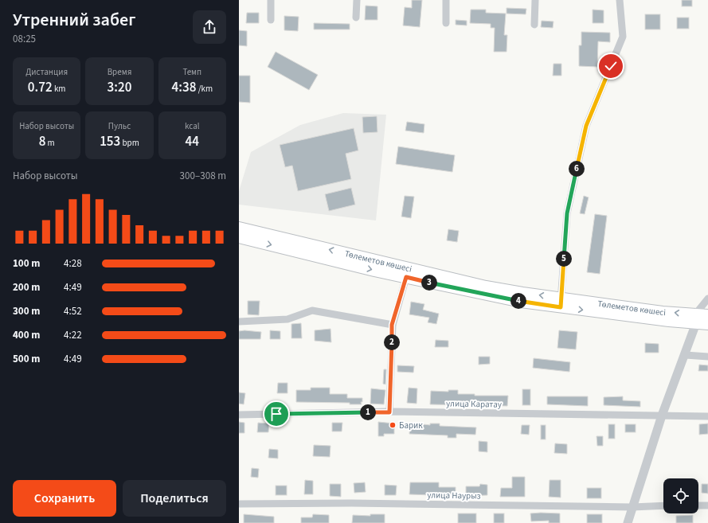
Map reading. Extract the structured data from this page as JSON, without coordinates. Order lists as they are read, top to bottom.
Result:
{
  "streets": {
    "main road": ["Төлеметов көшесі"],
    "street": ["улица Каратау", "улица Наурыз"]
  },
  "places": ["Барик"],
  "page": {
    "heading": ["Утренний забег", "08:25"],
    "stats": [
      ["Дистанция", "0.72 km"],
      ["Время", "3:20"],
      ["Темп", "4:38 /km"],
      ["Набор высоты", "8 m"],
      ["Пульс", "153 bpm"],
      ["kcal", "44"]
    ],
    "pins": [
      "6",
      "5",
      "3",
      "4",
      "2",
      "1"
    ],
    "chart": ["Набор высоты", "300–308 m"],
    "list": [
      {
        "name": "100 m",
        "note": "4:28"
      },
      {
        "name": "200 m",
        "note": "4:49"
      },
      {
        "name": "300 m",
        "note": "4:52"
      },
      {
        "name": "400 m",
        "note": "4:22"
      },
      {
        "name": "500 m",
        "note": "4:49"
      }
    ],
    "buttons": ["Сохранить", "Поделиться"]
  }
}
